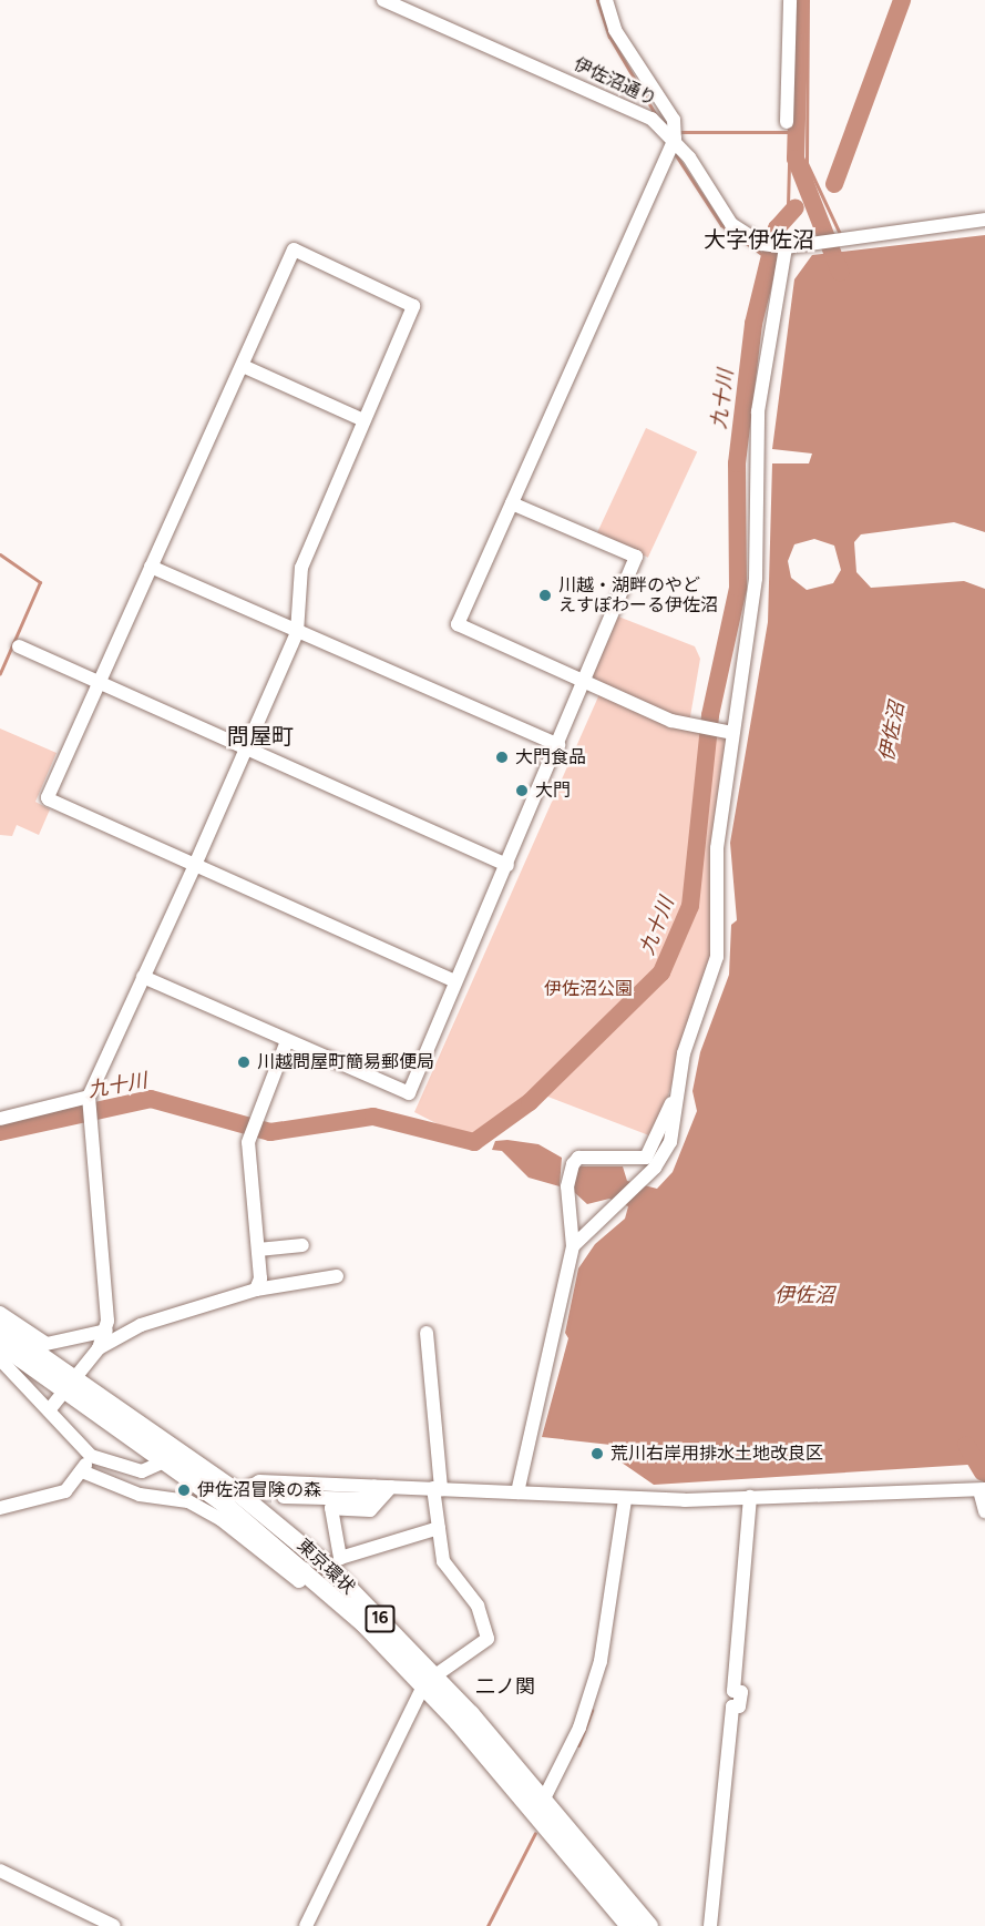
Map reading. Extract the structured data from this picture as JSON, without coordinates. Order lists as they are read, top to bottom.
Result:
{
  "streets": {
    "highway": ["東京環状", "16"],
    "street": ["伊佐沼通り"]
  },
  "districts": ["大字伊佐沼", "問屋町", "二ノ関"],
  "water": ["九十川", "伊佐沼"],
  "parks": ["伊佐沼公園"],
  "places": [
    "川越・湖畔のやど えすぽわーる伊佐沼",
    "大門食品",
    "大門",
    "川越問屋町簡易郵便局",
    "荒川右岸用排水土地改良区",
    "伊佐沼冒険の森"
  ]
}
